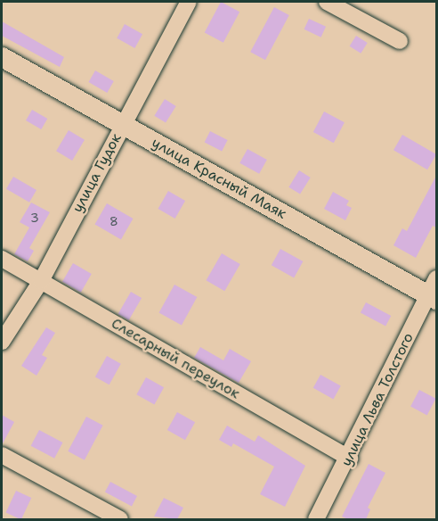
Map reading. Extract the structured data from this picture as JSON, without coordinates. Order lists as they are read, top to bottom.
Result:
{
  "streets": {
    "main road": ["улица Красный Маяк"],
    "street": ["улица Гудок", "Слесарный переулок", "улица Льва Толстого"]
  },
  "crossings": [
    ["улица Гудок", "улица Красный Маяк"],
    ["улица Гудок", "Слесарный переулок"],
    ["улица Красный Маяк", "улица Льва Толстого"],
    ["Слесарный переулок", "улица Льва Толстого"]
  ],
  "house_numbers": ["3", "8"]
}
